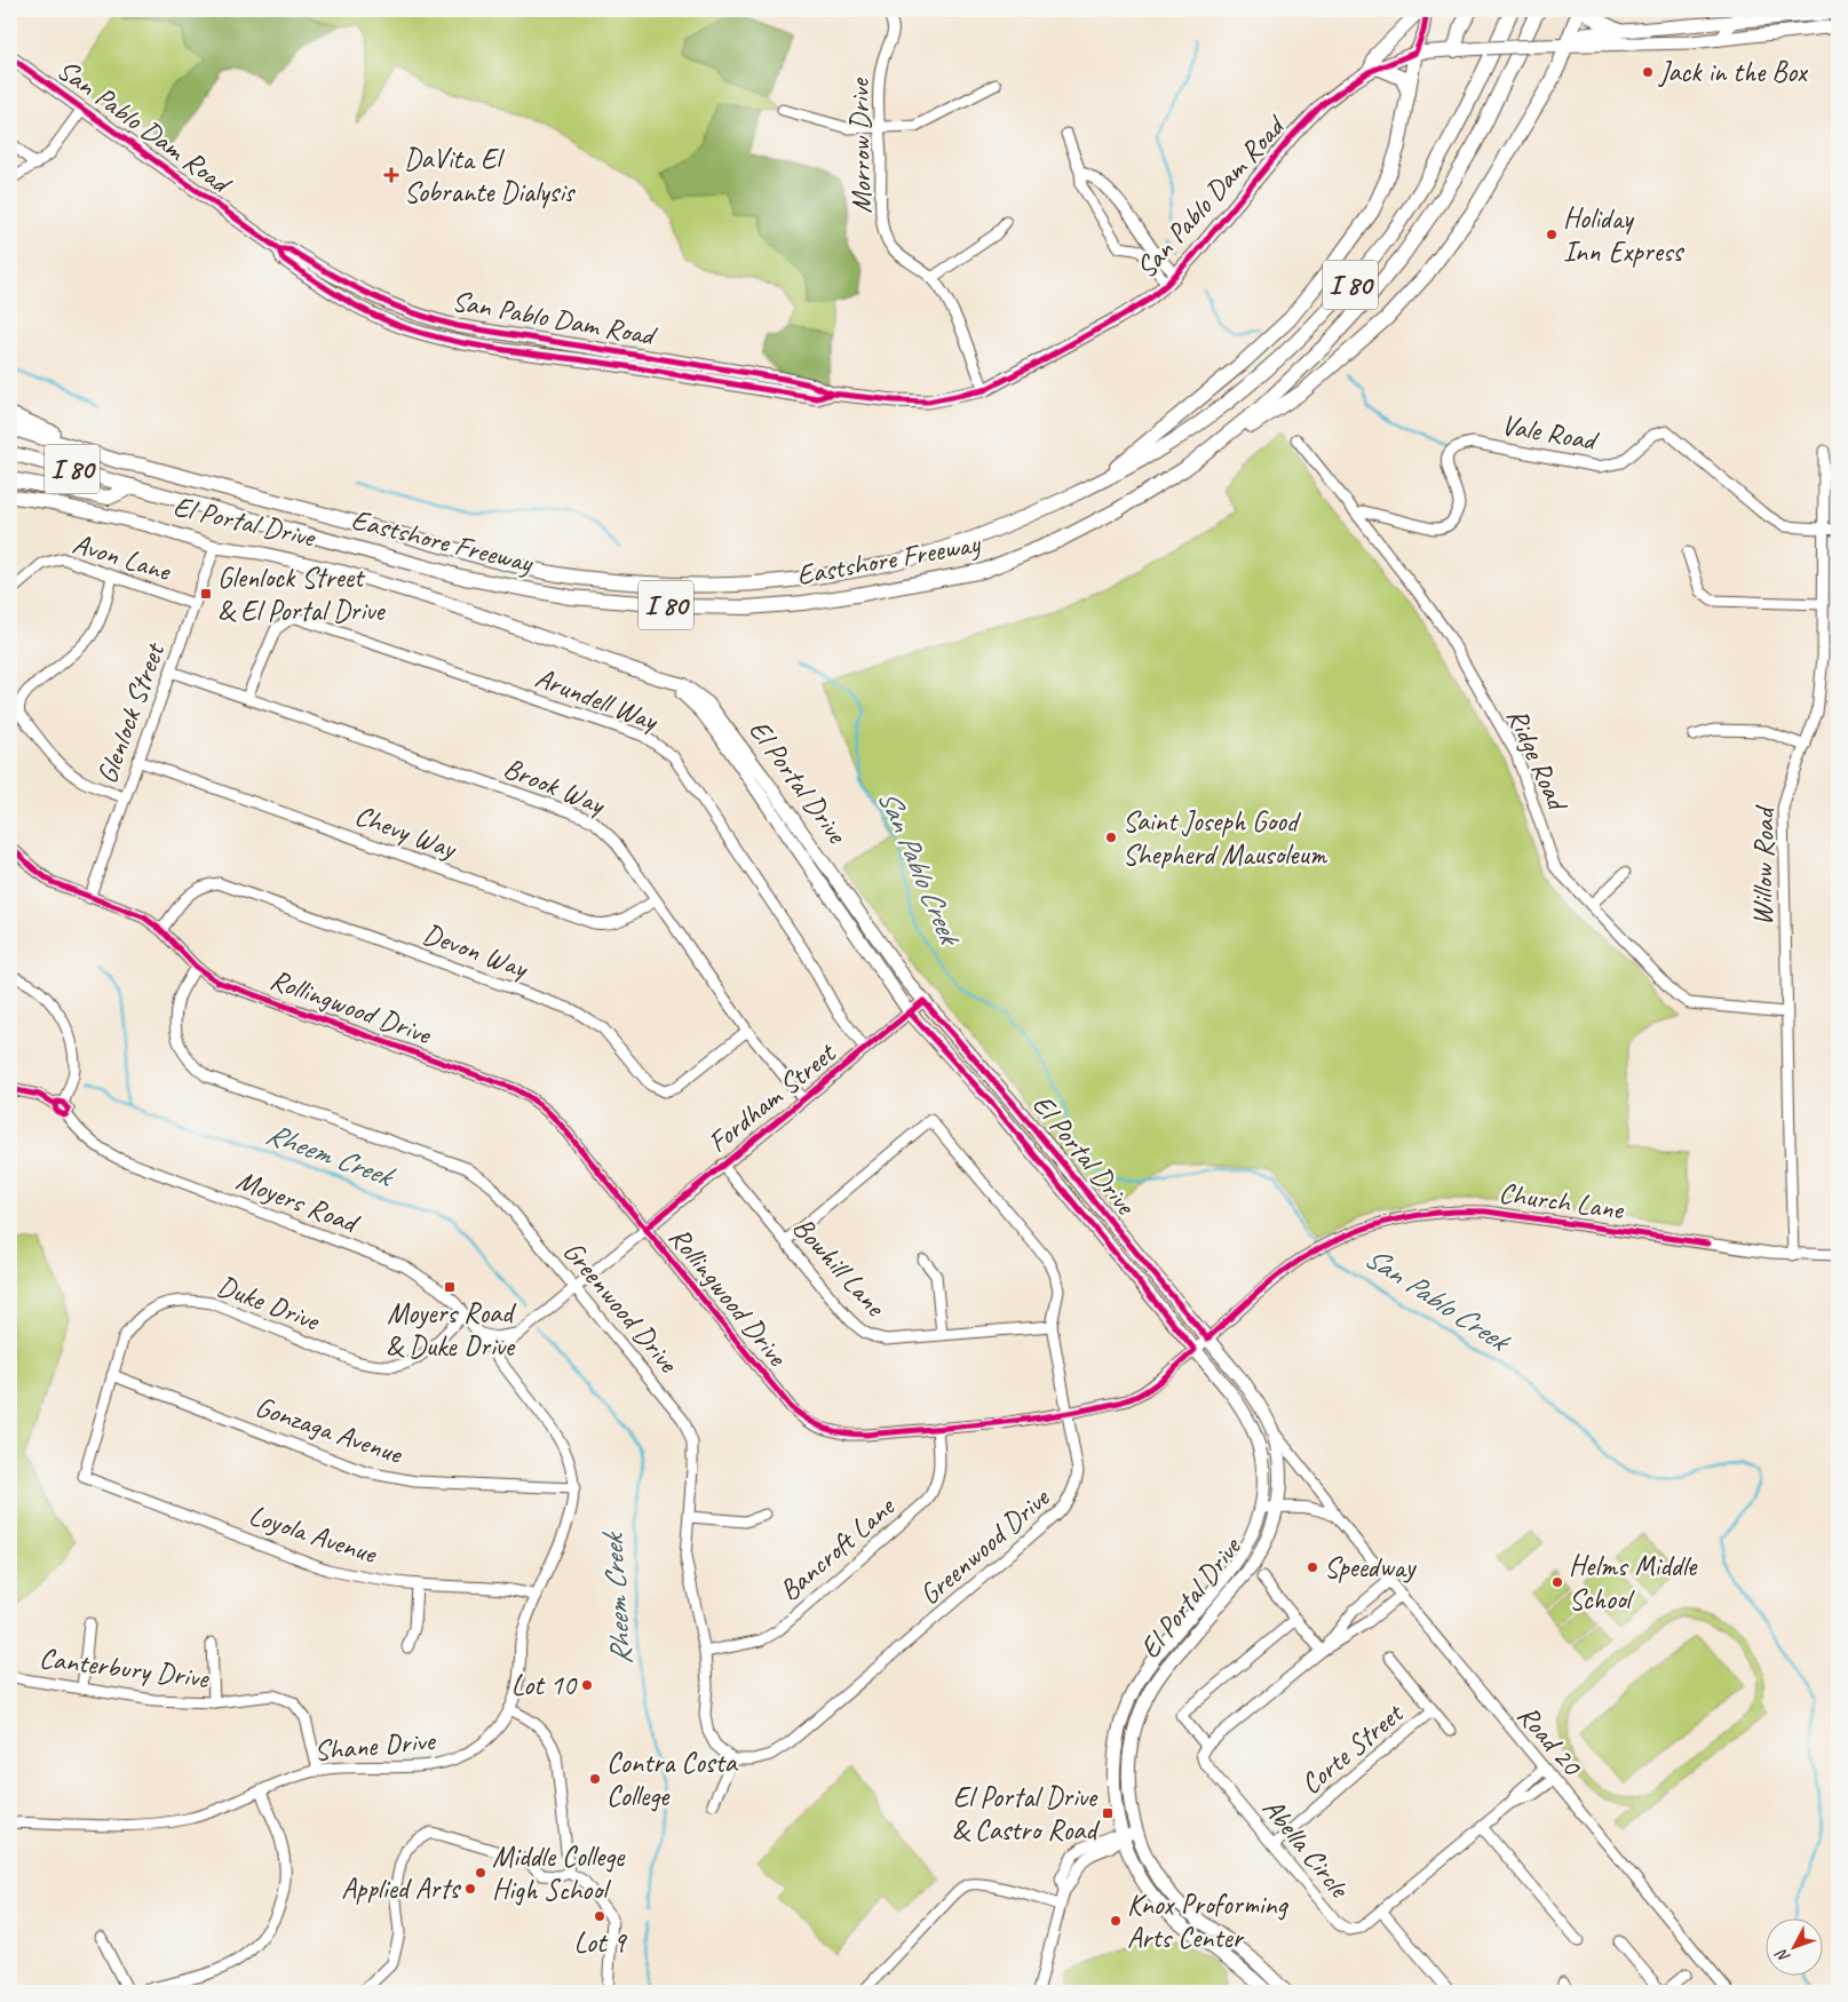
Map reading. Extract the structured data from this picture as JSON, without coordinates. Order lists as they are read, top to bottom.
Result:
{
  "streets": {
    "highway": ["I 80", "Eastshore Freeway"],
    "main road": ["San Pablo Dam Road", "El Portal Drive"],
    "street": [
      "Morrow Drive",
      "Vale Road",
      "Avon Lane",
      "Arundell Way",
      "Glenlock Street",
      "Ridge Road",
      "Brook Way",
      "Chevy Way",
      "Willow Road",
      "Devon Way",
      "Rollingwood Drive",
      "Fordham Street",
      "Moyers Road",
      "Church Lane",
      "Bowhill Lane",
      "Duke Drive",
      "Greenwood Drive",
      "Gonzaga Avenue",
      "Loyola Avenue",
      "Bancroft Lane",
      "Canterbury Drive",
      "Road 20",
      "Shane Drive",
      "Corte Street",
      "Abella Circle"
    ]
  },
  "crossings": [
    ["San Pablo Dam Road", "Morrow Drive"],
    ["Vale Road", "Ridge Road"],
    ["Vale Road", "Willow Road"],
    ["El Portal Drive", "Glenlock Street"],
    ["El Portal Drive", "Rollingwood Drive"],
    ["El Portal Drive", "Fordham Street"],
    ["El Portal Drive", "Church Lane"],
    ["El Portal Drive", "Road 20"],
    ["Avon Lane", "Glenlock Street"],
    ["Arundell Way", "Brook Way"],
    ["Arundell Way", "Fordham Street"],
    ["Glenlock Street", "Brook Way"],
    ["Glenlock Street", "Chevy Way"],
    ["Glenlock Street", "Rollingwood Drive"],
    ["Ridge Road", "Willow Road"],
    ["Brook Way", "Chevy Way"],
    ["Brook Way", "Devon Way"],
    ["Brook Way", "Fordham Street"],
    ["Willow Road", "Church Lane"],
    ["Devon Way", "Rollingwood Drive"],
    ["Rollingwood Drive", "Fordham Street"],
    ["Rollingwood Drive", "Church Lane"],
    ["Rollingwood Drive", "Greenwood Drive"],
    ["Rollingwood Drive", "Bancroft Lane"],
    ["Fordham Street", "Moyers Road"],
    ["Fordham Street", "Bowhill Lane"],
    ["Fordham Street", "Greenwood Drive"],
    ["Fordham Street", "Shane Drive"],
    ["Moyers Road", "Duke Drive"],
    ["Moyers Road", "Shane Drive"],
    ["Bowhill Lane", "Greenwood Drive"],
    ["Duke Drive", "Gonzaga Avenue"],
    ["Duke Drive", "Loyola Avenue"],
    ["Greenwood Drive", "Bancroft Lane"],
    ["Gonzaga Avenue", "Shane Drive"],
    ["Loyola Avenue", "Shane Drive"],
    ["Canterbury Drive", "Shane Drive"],
    ["Road 20", "Abella Circle"],
    ["Corte Street", "Abella Circle"]
  ],
  "water": ["San Pablo Creek", "Rheem Creek"],
  "places": {
    "other": [
      "Jack in the Box",
      "Holiday Inn Express",
      "Saint Joseph Good Shepherd Mausoleum",
      "Speedway",
      "Helms Middle School",
      "Lot 10",
      "Contra Costa College",
      "Middle College High School",
      "Applied Arts",
      "Lot 9",
      "Knox Proforming Arts Center"
    ],
    "health": ["DaVita El Sobrante Dialysis"],
    "transit": ["Glenlock Street & El Portal Drive", "Moyers Road & Duke Drive", "El Portal Drive & Castro Road"]
  },
  "north": "bottom left"
}
